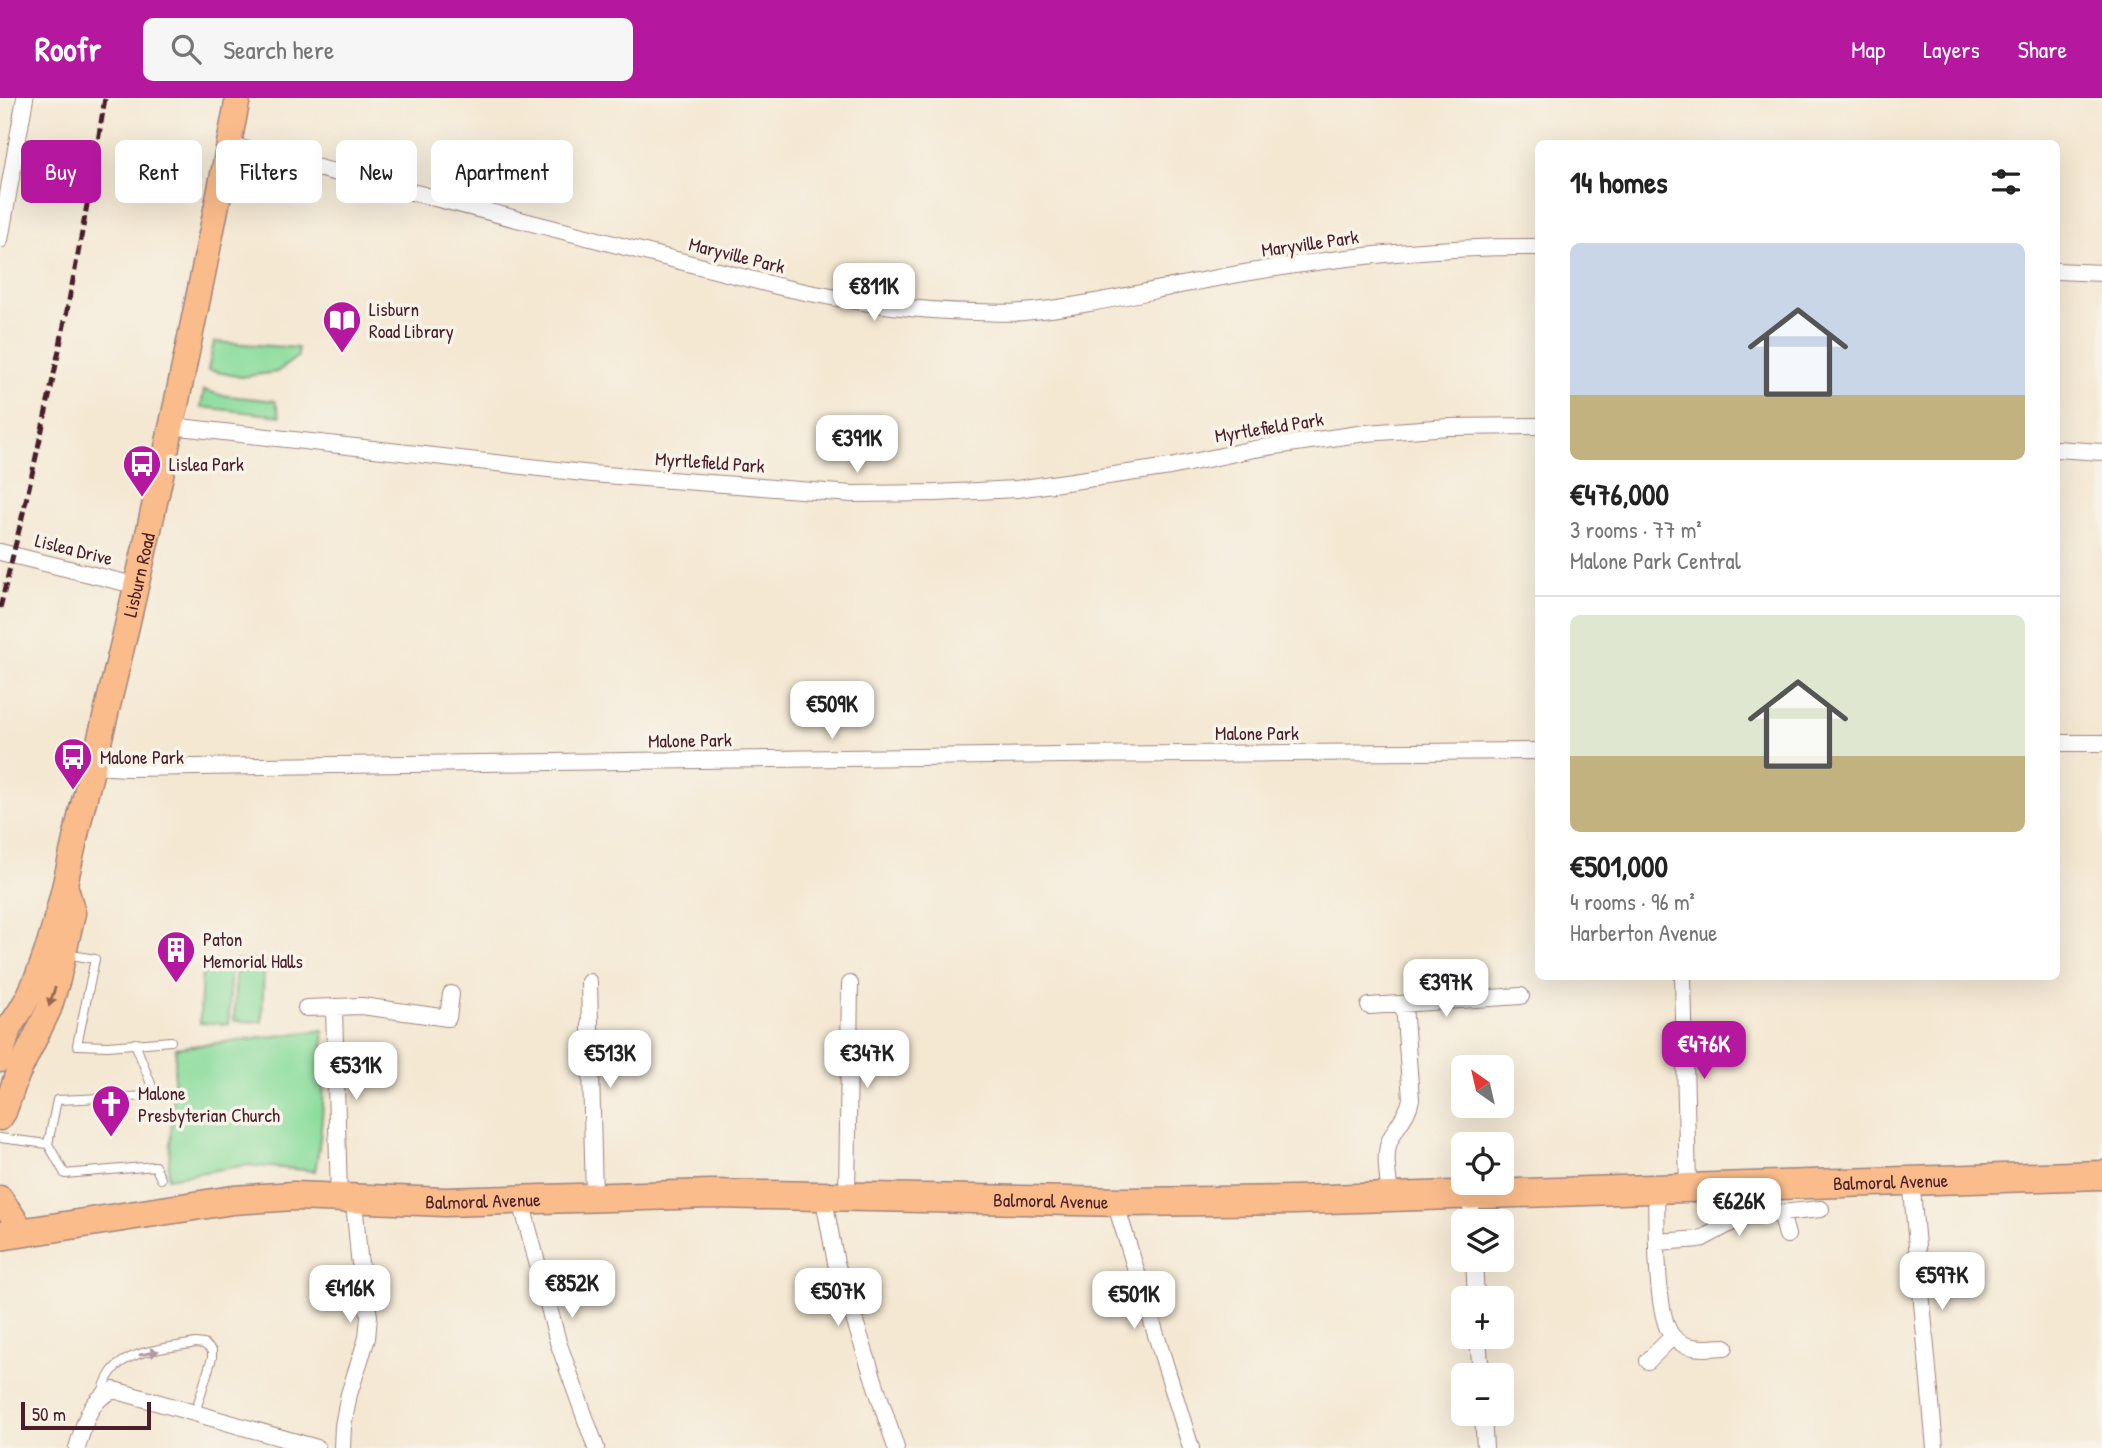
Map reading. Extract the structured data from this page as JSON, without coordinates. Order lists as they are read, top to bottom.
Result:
{
  "streets": {
    "highway": ["Balmoral Avenue"],
    "main road": ["Lisburn Road"],
    "street": [
      "Maryville Park",
      "Myrtlefield Park",
      "Lislea Drive",
      "Malone Park"
    ]
  },
  "crossings": [
    ["Myrtlefield Park", "Lisburn Road"],
    ["Lislea Drive", "Lisburn Road"],
    ["Lisburn Road", "Malone Park"]
  ],
  "places": {
    "library": ["Lisburn Road Library"],
    "bus stop": ["Lislea Park", "Malone Park"],
    "building": ["Paton Memorial Halls"],
    "church": ["Malone Presbyterian Church"]
  },
  "scale_bar": "50 m",
  "north": "top left",
  "page": {
    "header": "Roofr",
    "search": "Search here",
    "nav": ["Map", "Layers", "Share"],
    "chip": [
      "Buy",
      "Rent",
      "Filters",
      "New",
      "Apartment"
    ],
    "heading": "14 homes",
    "list": [
      {
        "name": "€476,000",
        "note": "3 rooms · 77 m² · Malone Park Central"
      },
      {
        "name": "€501,000",
        "note": "4 rooms · 96 m² · Harberton Avenue"
      }
    ],
    "price": [
      "€811K",
      "€391K",
      "€509K",
      "€397K",
      "€476K",
      "€513K",
      "€347K",
      "€531K",
      "€626K",
      "€597K",
      "€852K",
      "€416K",
      "€507K",
      "€501K"
    ],
    "map_buttons": ["+", "−"],
    "scale": "50 m"
  }
}
